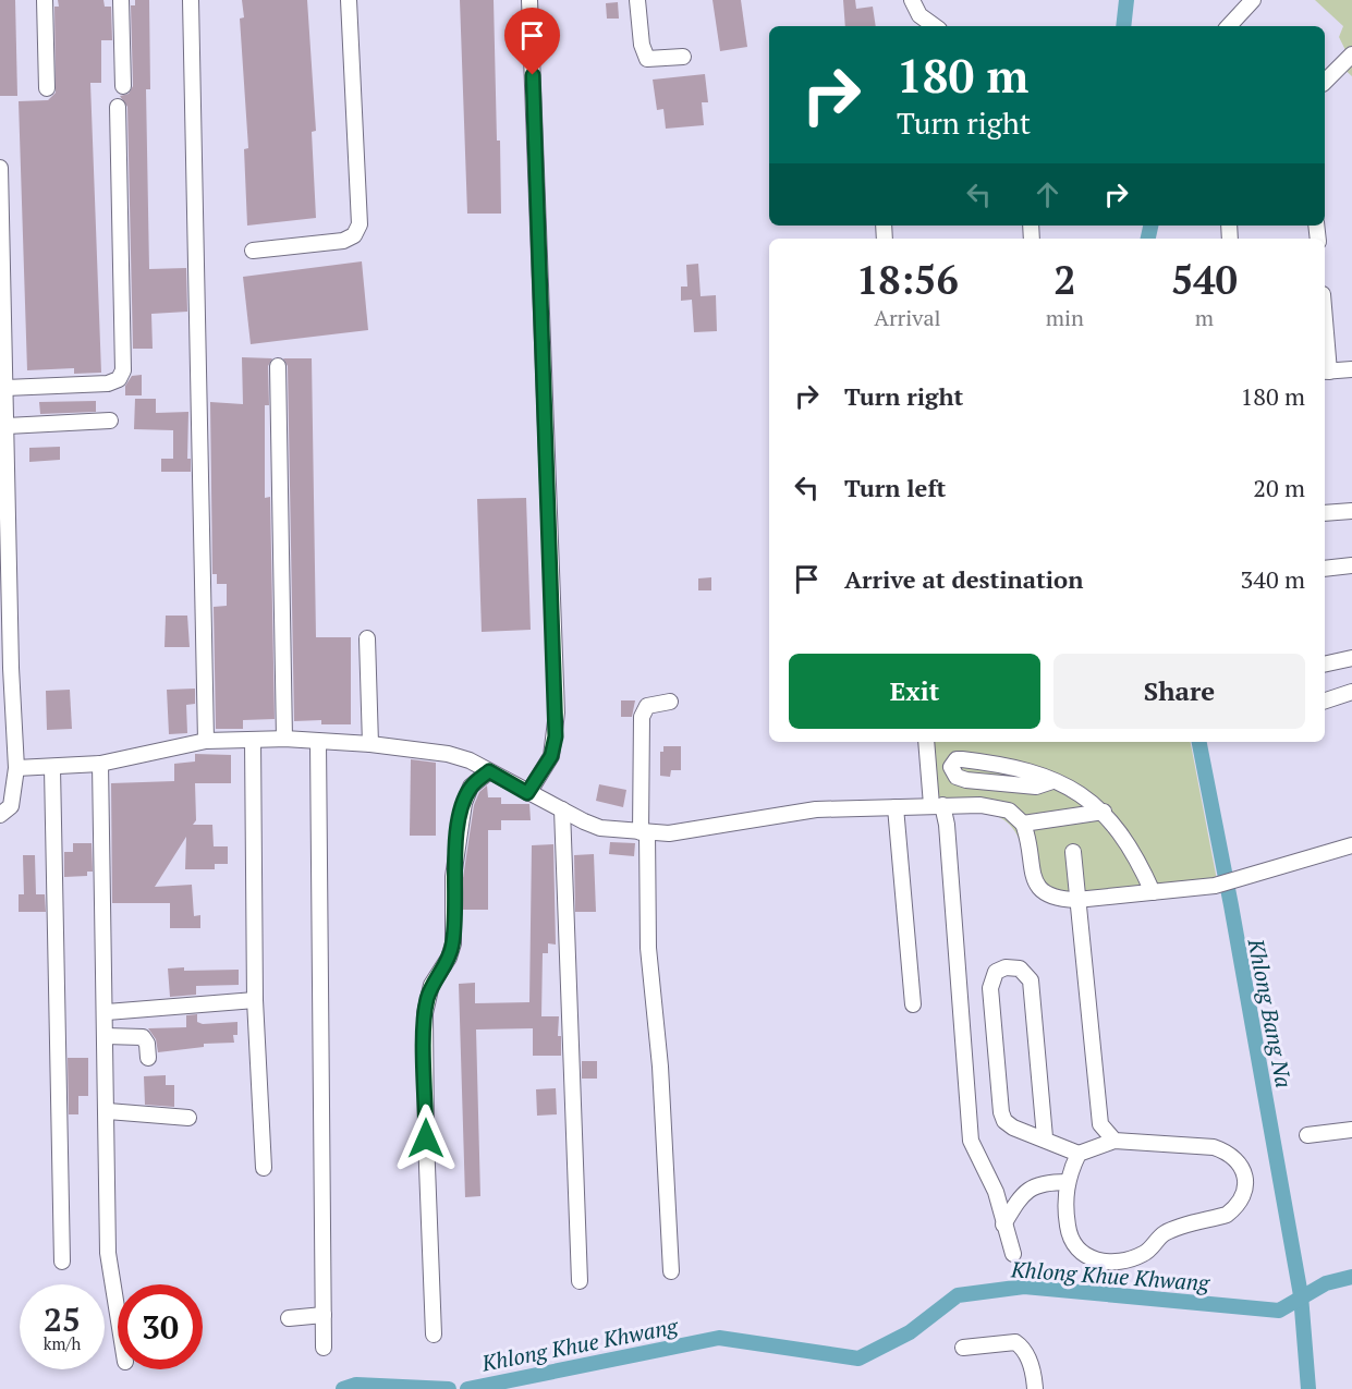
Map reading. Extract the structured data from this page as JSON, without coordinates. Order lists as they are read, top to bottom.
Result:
{
  "water": ["Khlong Bang Na", "Khlong Khue Khwang"],
  "page": {
    "turn": ["180 m", "Turn right"],
    "eta": [
      "18:56",
      "Arrival",
      "2",
      "min",
      "540",
      "m"
    ],
    "list": [
      {
        "name": "Turn right",
        "value": "180 m"
      },
      {
        "name": "Turn left",
        "value": "20 m"
      },
      {
        "name": "Arrive at destination",
        "value": "340 m"
      }
    ],
    "buttons": ["Exit", "Share"],
    "speed": "25 km/h",
    "limit": "30"
  }
}
